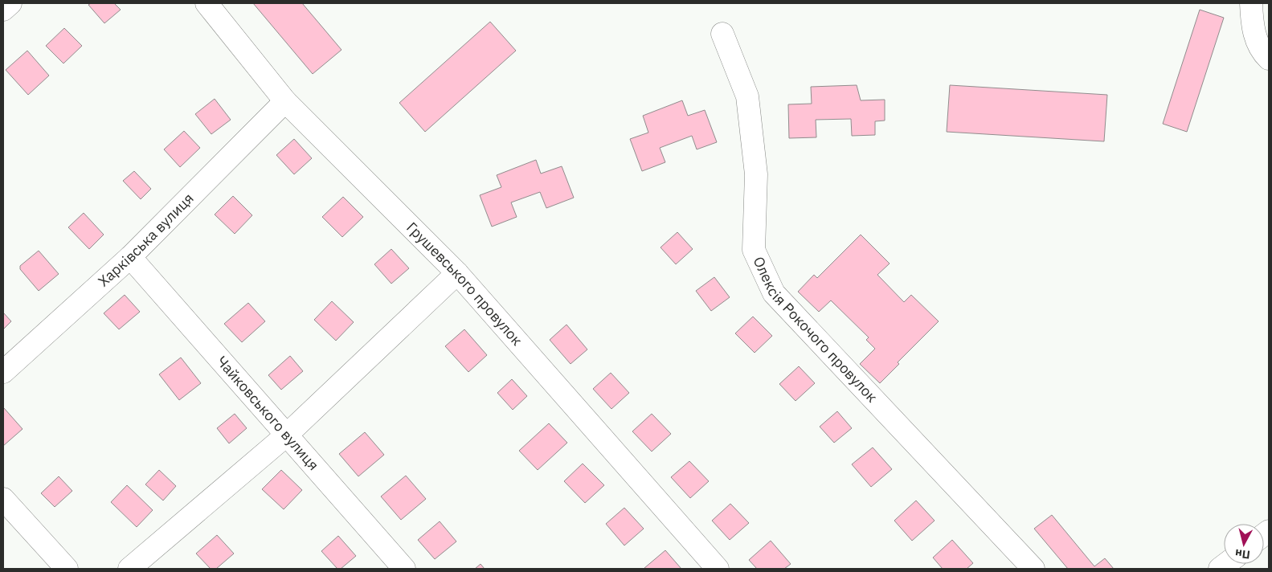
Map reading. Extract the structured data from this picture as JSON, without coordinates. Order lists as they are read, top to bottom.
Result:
{
  "streets": {
    "street": [
      "Харківська вулиця",
      "Грушевського провулок",
      "Олексія Рокочого провулок",
      "Чайковського вулиця"
    ]
  },
  "crossings": [
    ["Харківська вулиця", "Грушевського провулок"],
    ["Харківська вулиця", "Чайковського вулиця"]
  ],
  "north": "bottom"
}
